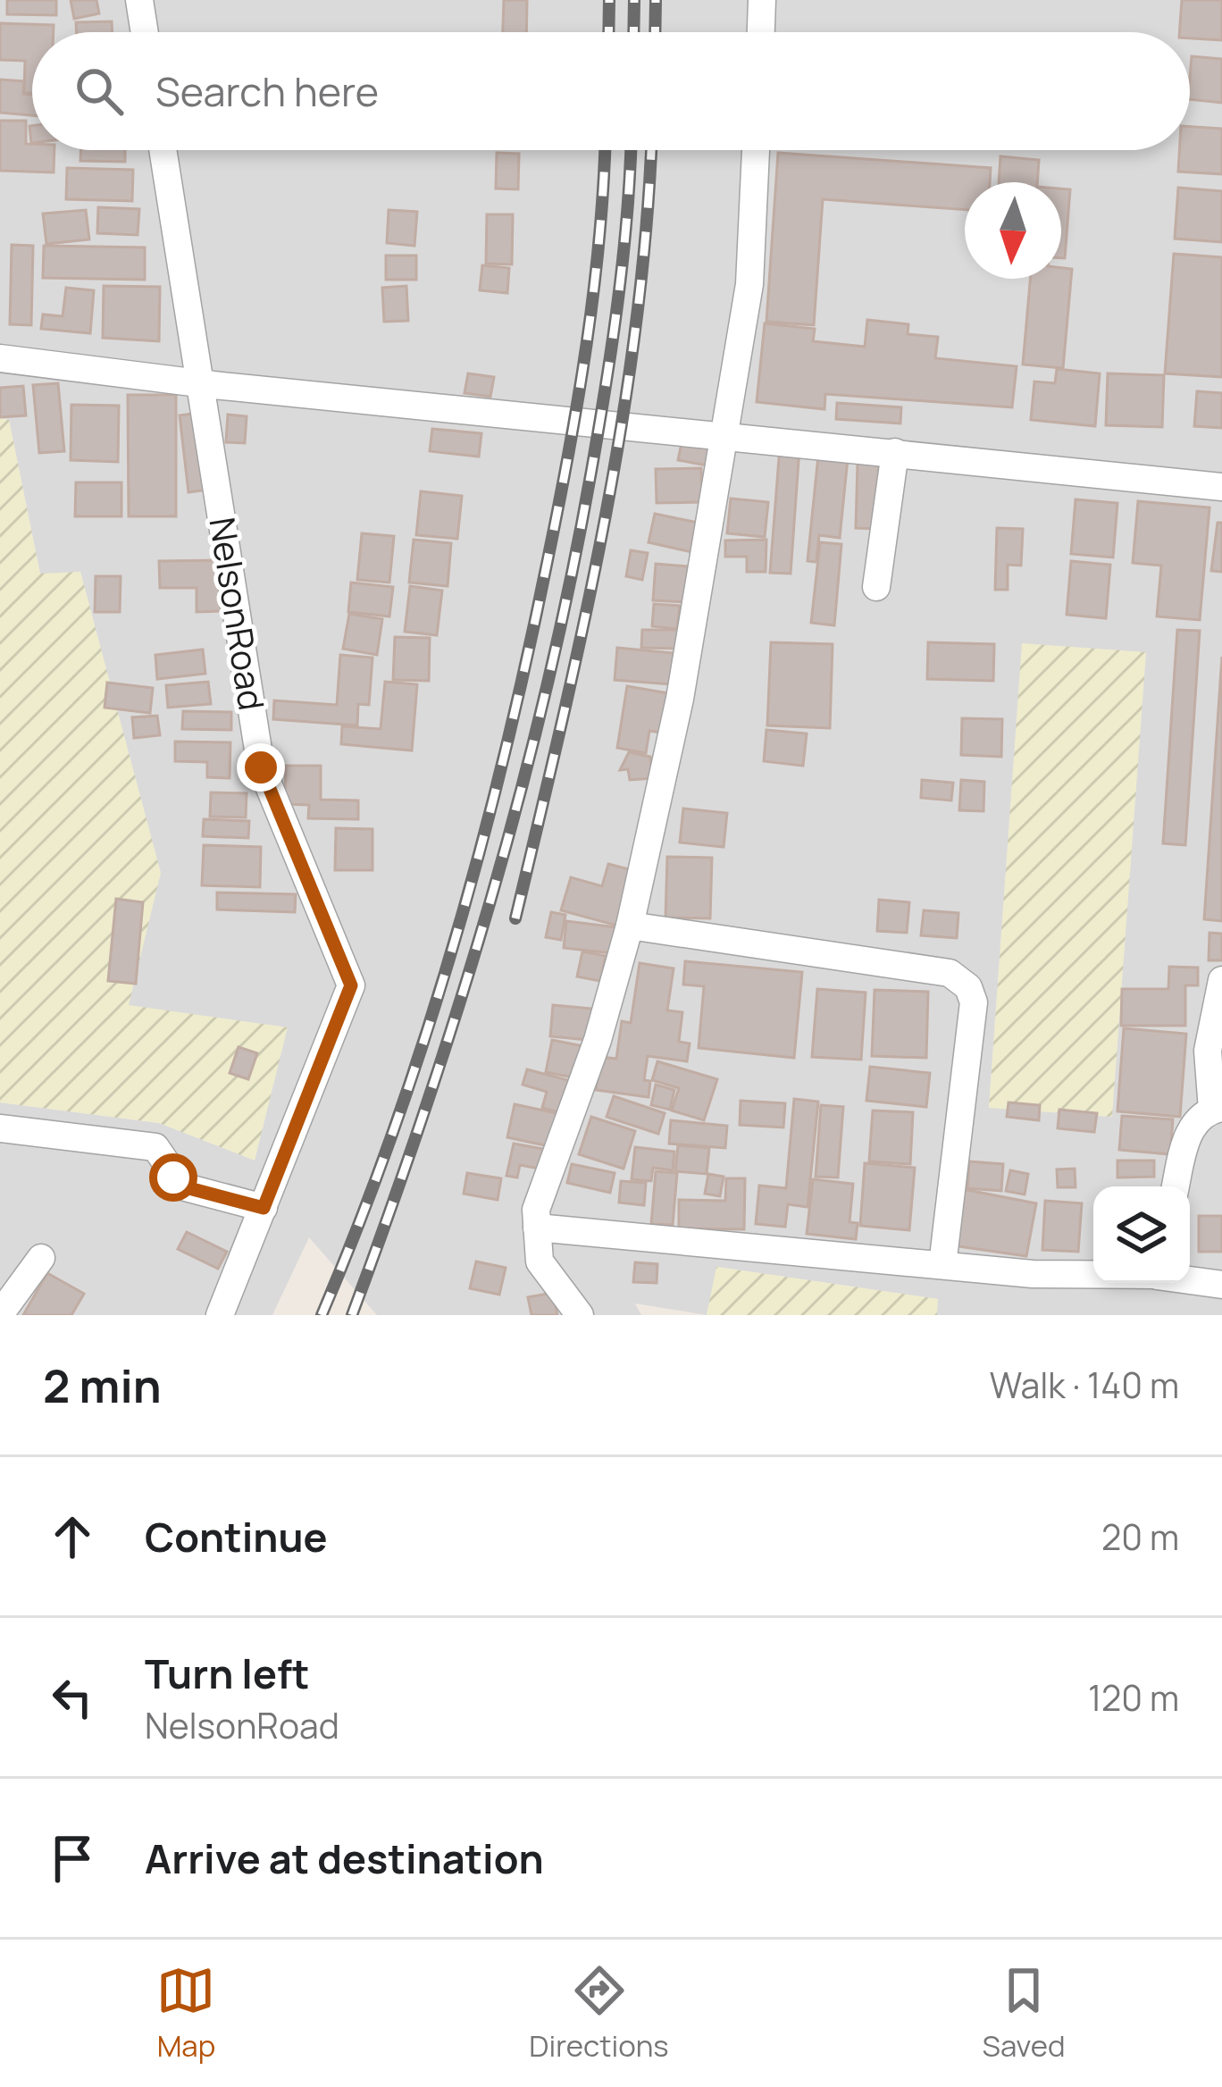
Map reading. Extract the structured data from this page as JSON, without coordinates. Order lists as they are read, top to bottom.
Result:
{
  "streets": {
    "street": ["NelsonRoad"]
  },
  "north": "bottom",
  "page": {
    "search": "Search here",
    "heading": ["2 min", "Walk · 140 m"],
    "list": [
      ["Continue", "20 m"],
      ["Turn left", "NelsonRoad", "120 m"],
      "Arrive at destination"
    ],
    "nav": ["Map", "Directions", "Saved"]
  }
}
